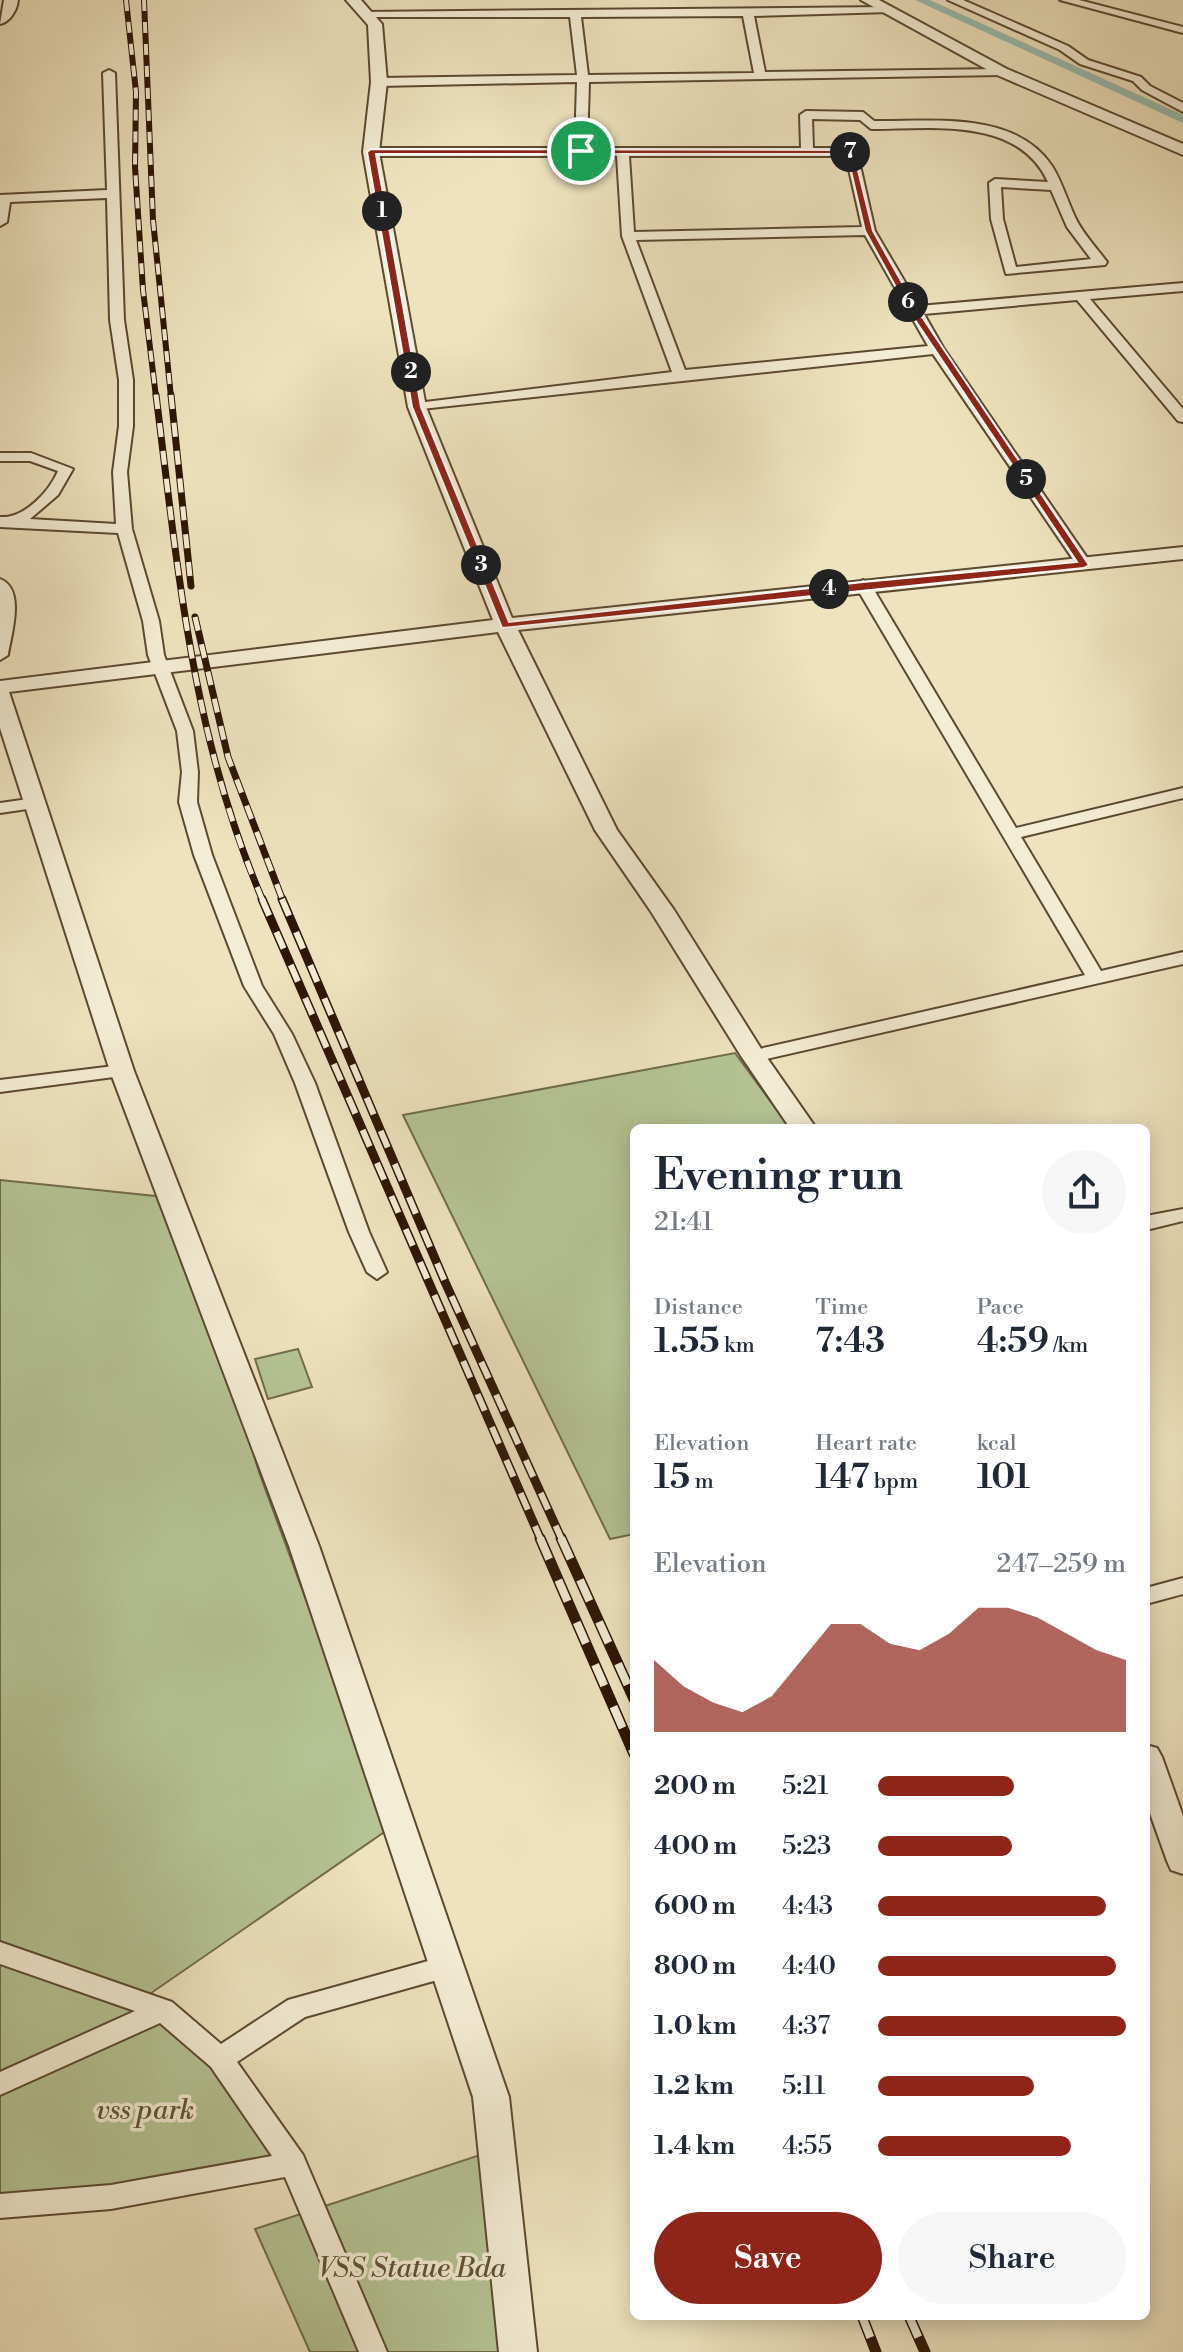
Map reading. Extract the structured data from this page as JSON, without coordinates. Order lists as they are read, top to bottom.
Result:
{
  "parks": ["vss park", "VSS Statue Bda"],
  "page": {
    "pins": [
      "7",
      "1",
      "6",
      "2",
      "5",
      "3",
      "4"
    ],
    "heading": ["Evening run", "21:41"],
    "stats": [
      ["Distance", "1.55 km"],
      ["Time", "7:43"],
      ["Pace", "4:59 /km"],
      ["Elevation", "15 m"],
      ["Heart rate", "147 bpm"],
      ["kcal", "101"]
    ],
    "chart": ["Elevation", "247–259 m"],
    "list": [
      {
        "name": "200 m",
        "note": "5:21"
      },
      {
        "name": "400 m",
        "note": "5:23"
      },
      {
        "name": "600 m",
        "note": "4:43"
      },
      {
        "name": "800 m",
        "note": "4:40"
      },
      {
        "name": "1.0 km",
        "note": "4:37"
      },
      {
        "name": "1.2 km",
        "note": "5:11"
      },
      {
        "name": "1.4 km",
        "note": "4:55"
      }
    ],
    "buttons": ["Save", "Share"]
  }
}
